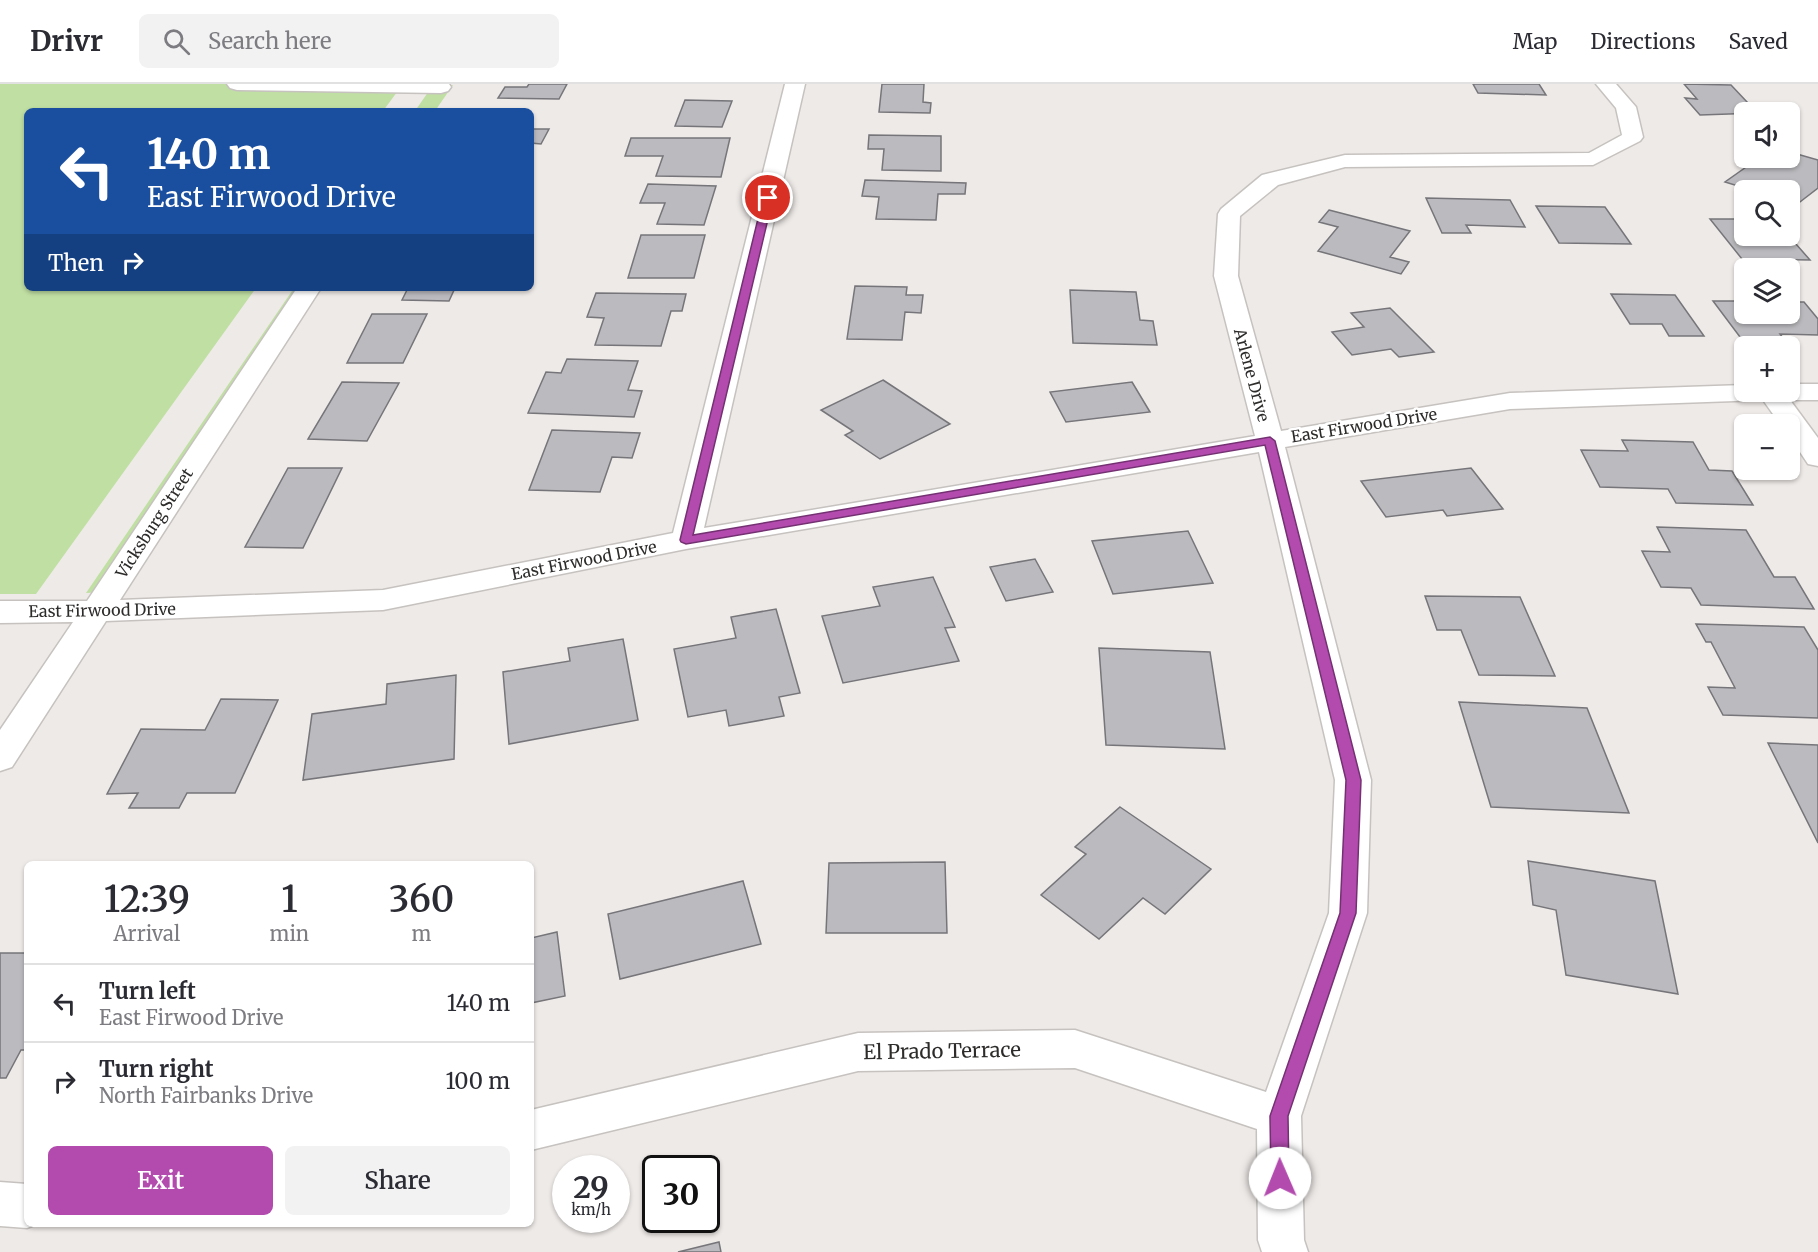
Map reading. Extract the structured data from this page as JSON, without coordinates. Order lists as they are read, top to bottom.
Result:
{
  "streets": {
    "street": [
      "Arlene Drive",
      "East Firwood Drive",
      "Vicksburg Street",
      "El Prado Terrace"
    ]
  },
  "crossings": [
    ["Arlene Drive", "East Firwood Drive"],
    ["Arlene Drive", "El Prado Terrace"],
    ["East Firwood Drive", "Vicksburg Street"]
  ],
  "page": {
    "header": "Drivr",
    "search": "Search here",
    "nav": ["Map", "Directions", "Saved"],
    "map_buttons": ["+", "−"],
    "turn": ["140 m", "East Firwood Drive"],
    "then": "Then",
    "eta": [
      "12:39",
      "Arrival",
      "1",
      "min",
      "360",
      "m"
    ],
    "list": [
      {
        "name": "Turn left",
        "note": "East Firwood Drive",
        "value": "140 m"
      },
      {
        "name": "Turn right",
        "note": "North Fairbanks Drive",
        "value": "100 m"
      }
    ],
    "buttons": ["Exit", "Share"],
    "speed": "29 km/h",
    "limit": "30"
  }
}
